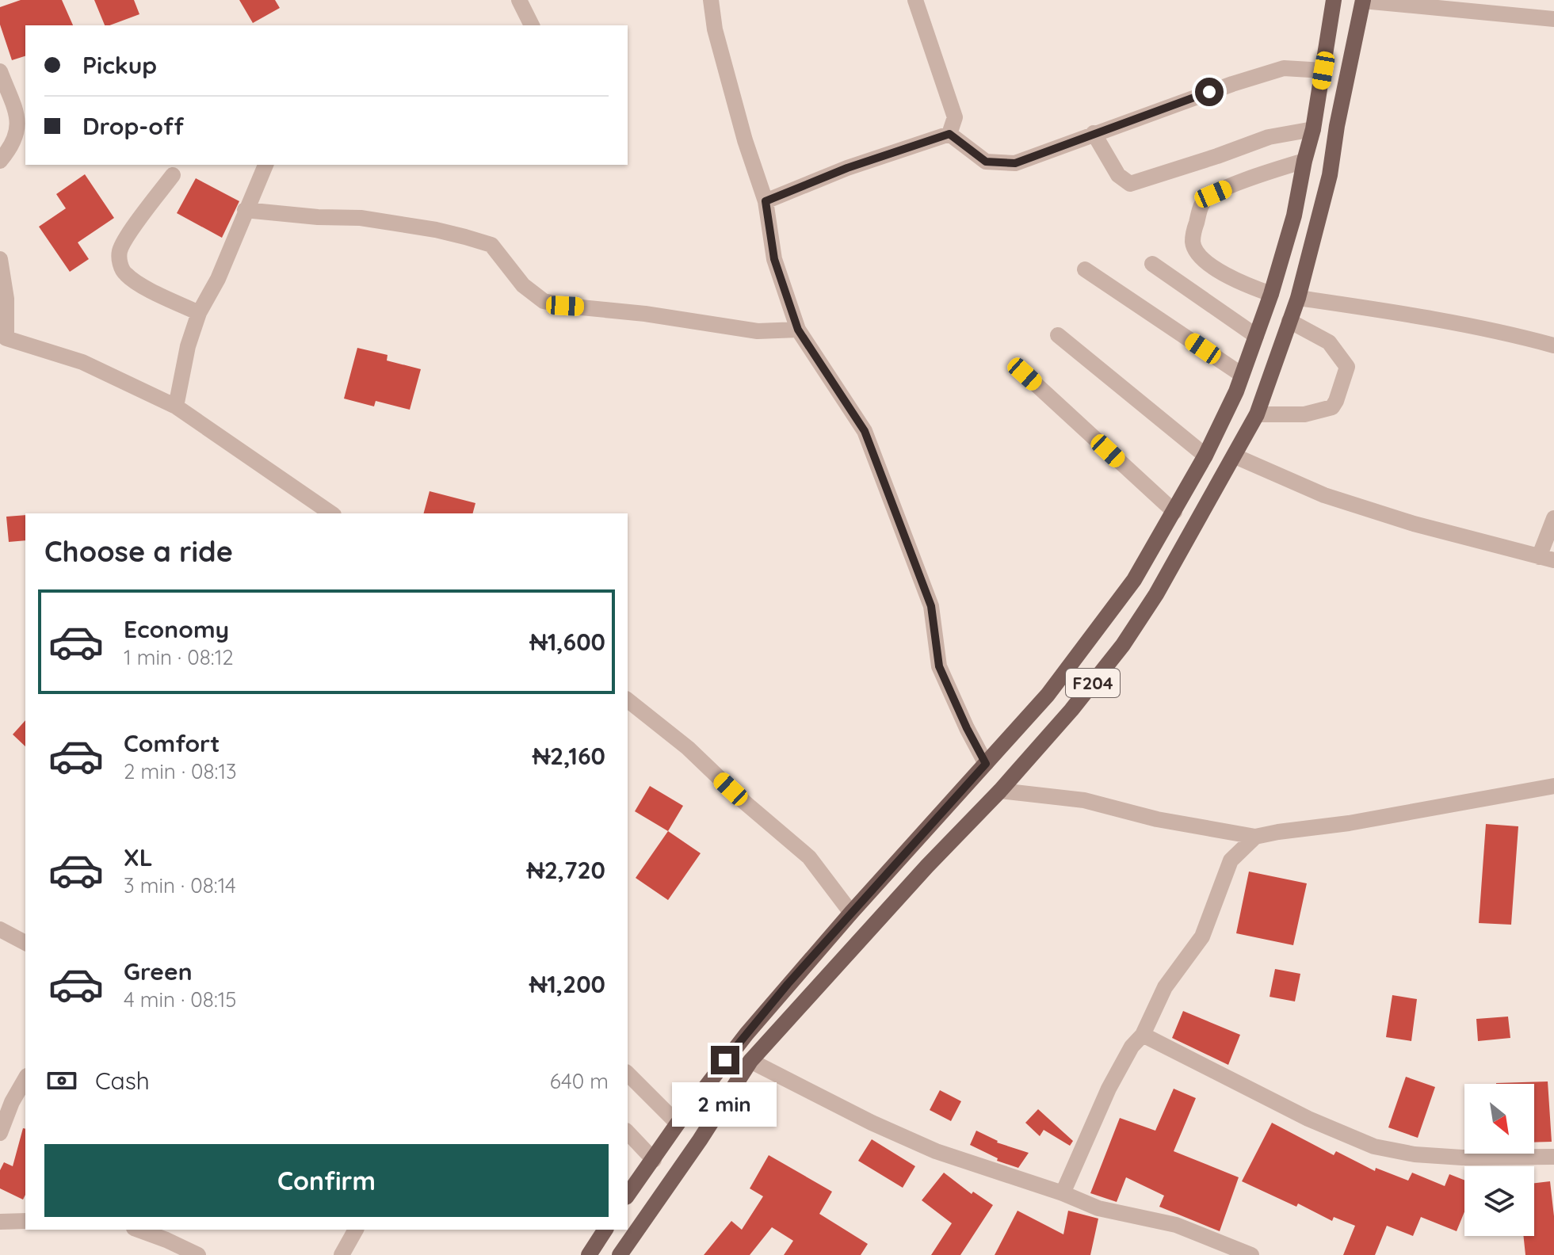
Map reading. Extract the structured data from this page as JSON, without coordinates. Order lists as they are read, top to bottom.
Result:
{
  "streets": {
    "main road": ["F204"]
  },
  "north": "bottom right",
  "page": {
    "banner": ["Pickup", "Drop-off"],
    "heading": "Choose a ride",
    "list": [
      {
        "name": "Economy",
        "note": "1 min · 08:12",
        "value": "₦1,600"
      },
      {
        "name": "Comfort",
        "note": "2 min · 08:13",
        "value": "₦2,160"
      },
      {
        "name": "XL",
        "note": "3 min · 08:14",
        "value": "₦2,720"
      },
      {
        "name": "Green",
        "note": "4 min · 08:15",
        "value": "₦1,200"
      }
    ],
    "pay": ["Cash", "640 m"],
    "bubble": "2 min",
    "buttons": "Confirm"
  }
}
